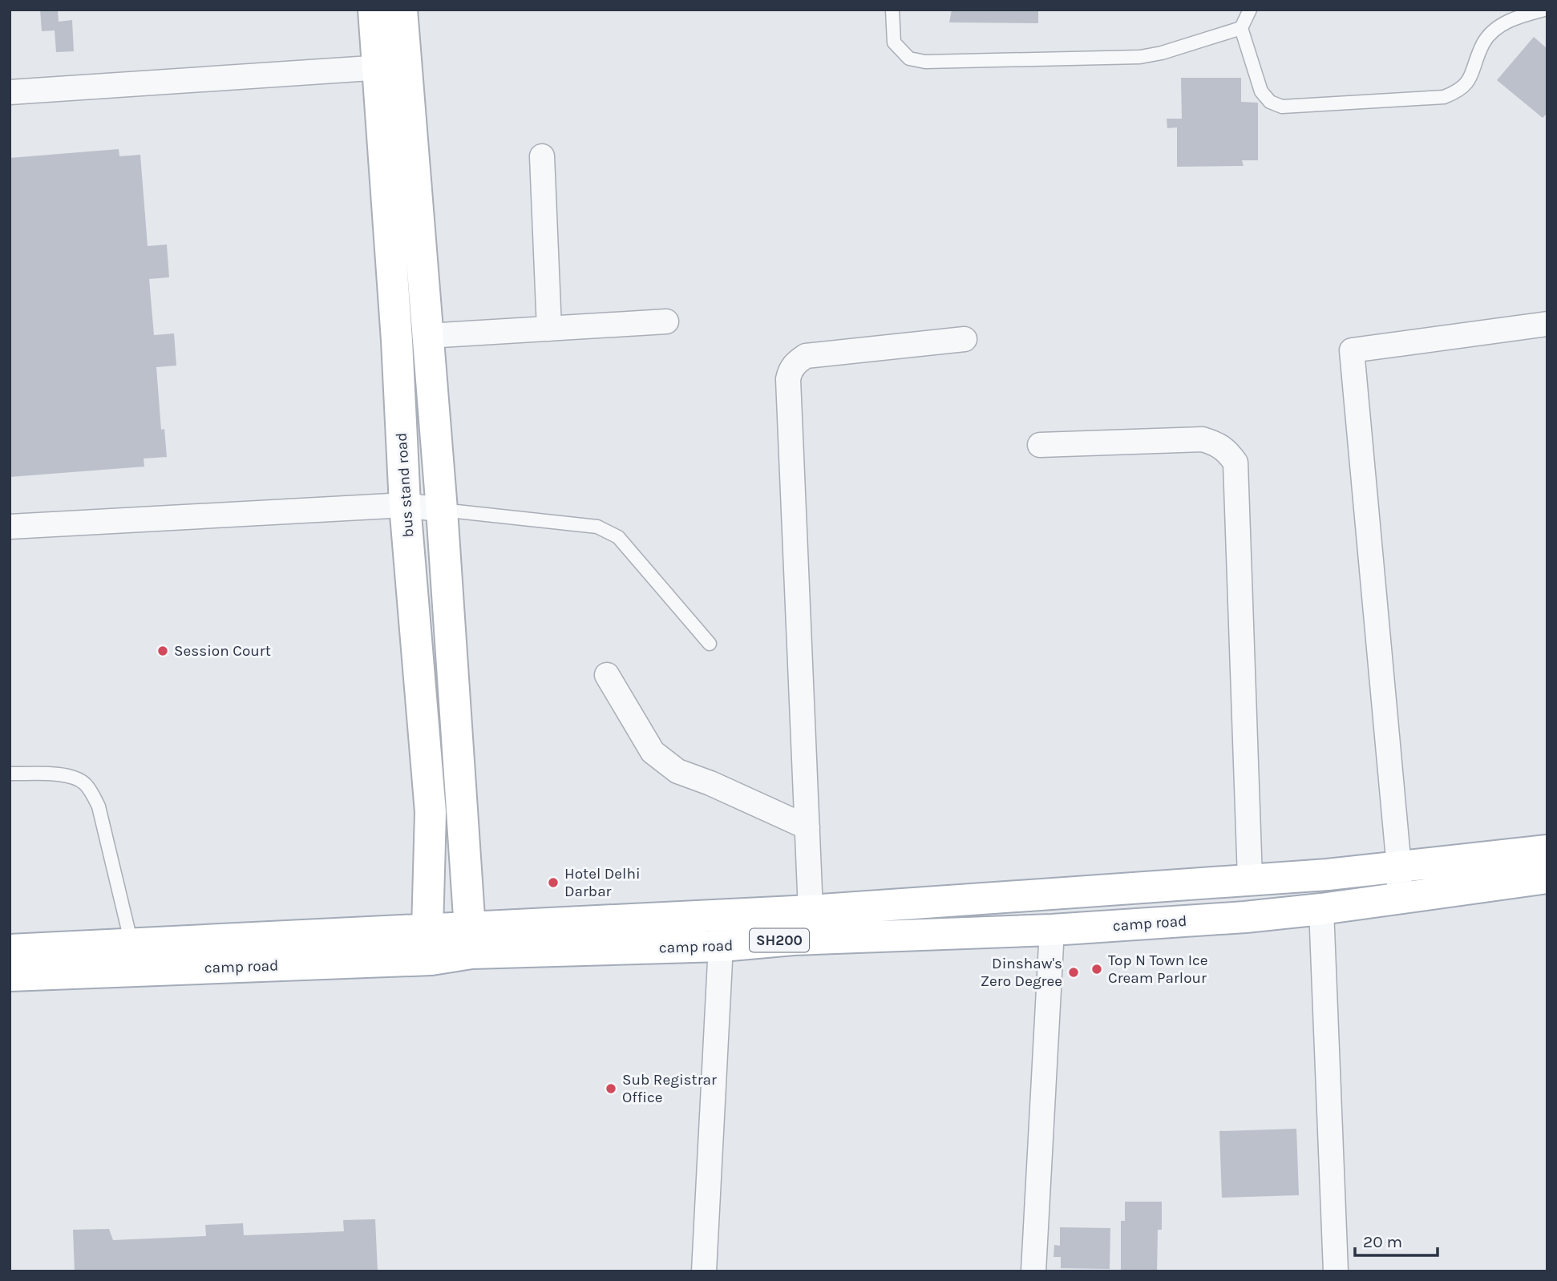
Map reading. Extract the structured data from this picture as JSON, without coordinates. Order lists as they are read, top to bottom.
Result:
{
  "streets": {
    "main road": ["bus stand road", "camp road", "SH200"]
  },
  "crossings": [
    ["bus stand road", "camp road"]
  ],
  "places": [
    "Session Court",
    "Hotel Delhi Darbar",
    "Top N Town Ice Cream Parlour",
    "Dinshaw's Zero Degree",
    "Sub Registrar Office"
  ],
  "scale_bar": "20 m"
}
